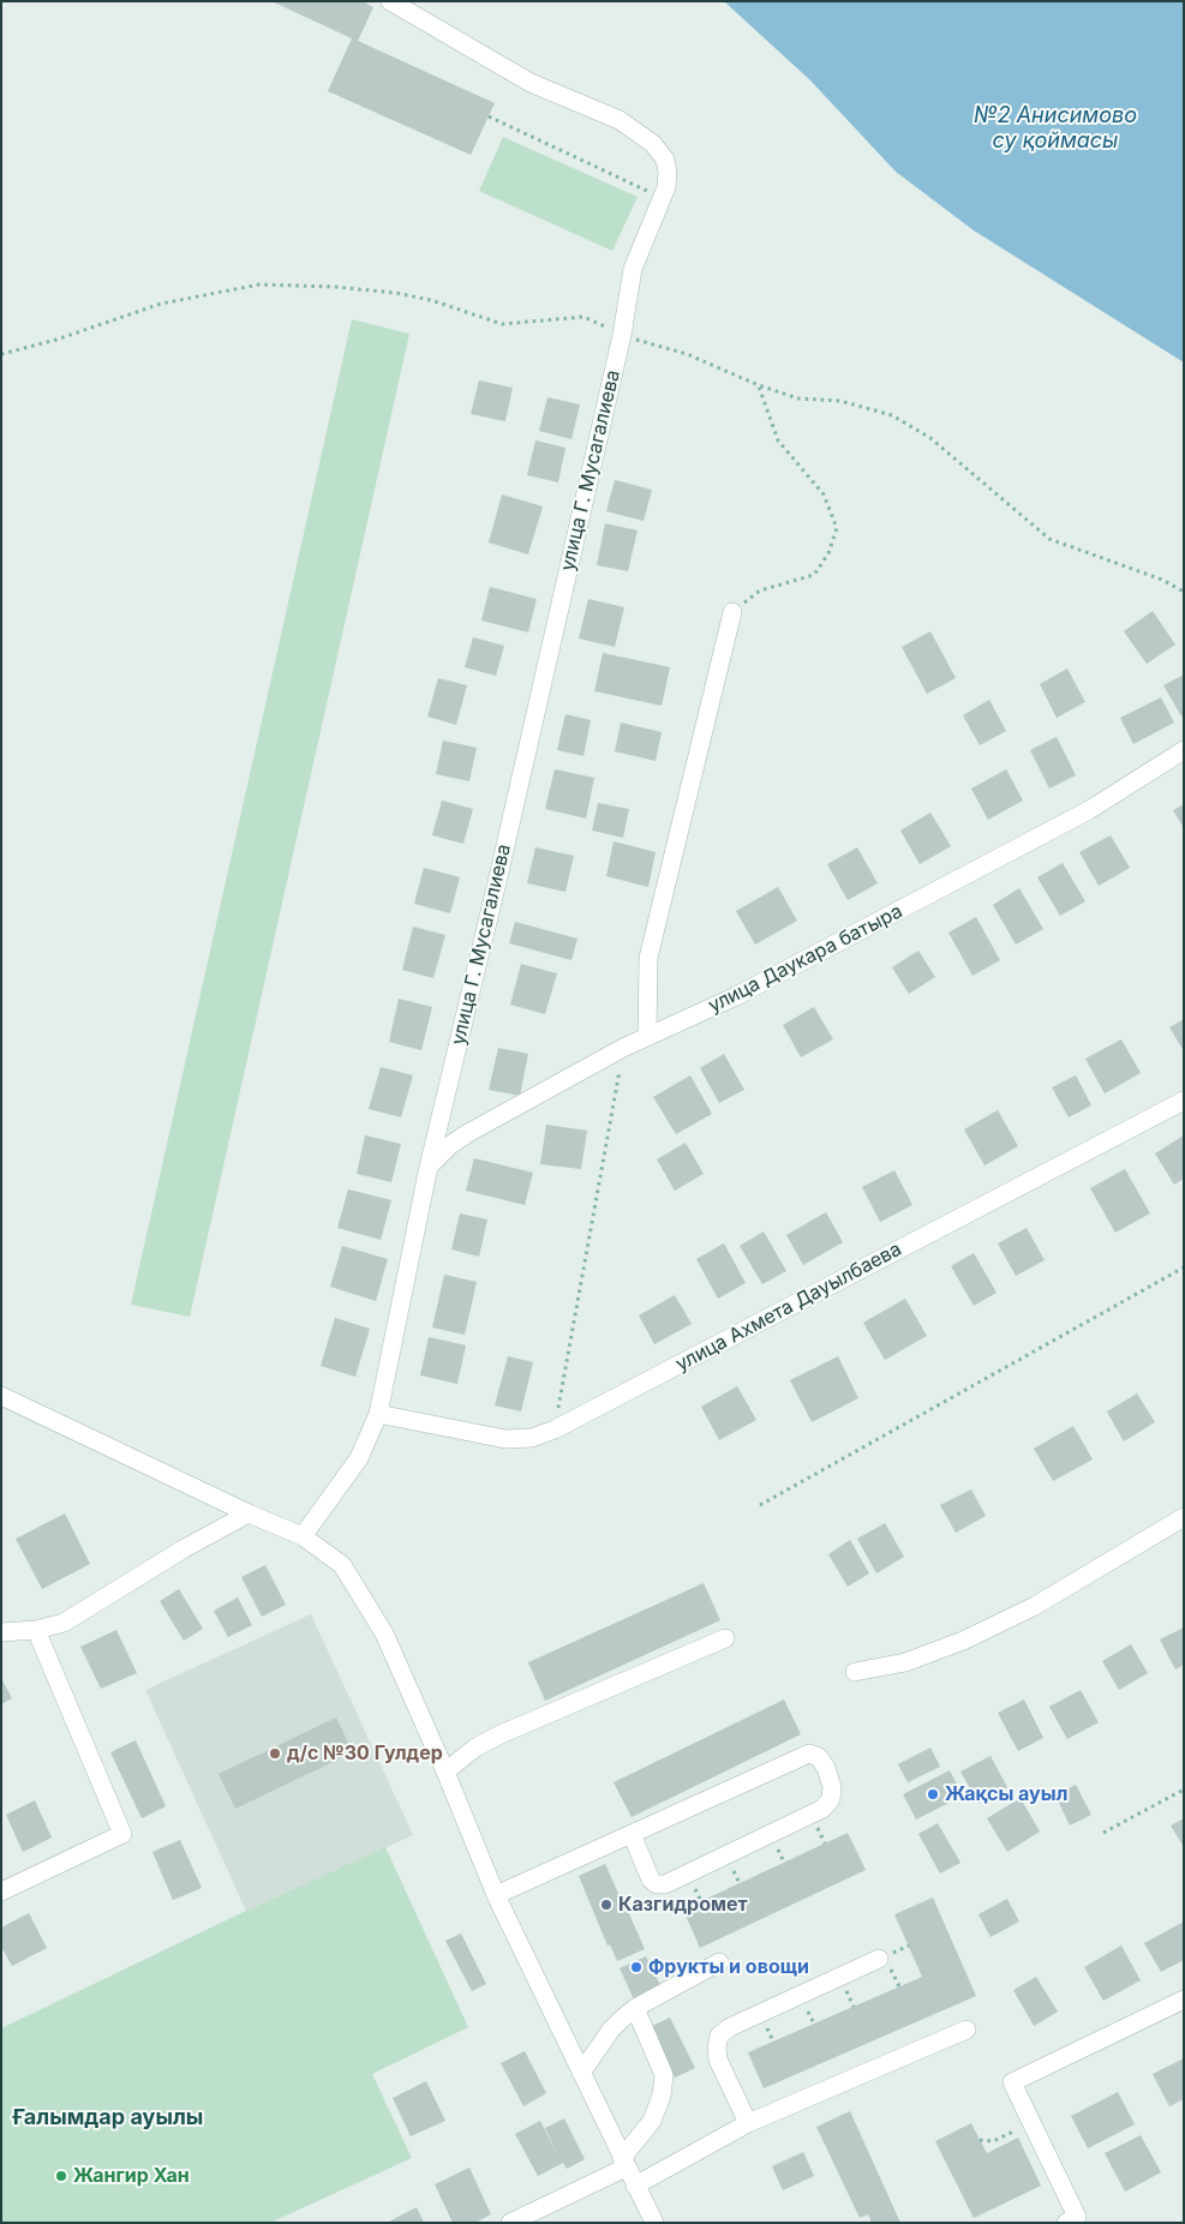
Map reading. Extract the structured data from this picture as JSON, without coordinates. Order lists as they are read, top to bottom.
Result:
{
  "streets": {
    "street": ["улица Г. Мусагалиева", "улица Даукара батыра", "улица Ахмета Дауылбаева"]
  },
  "crossings": [
    ["улица Г. Мусагалиева", "улица Даукара батыра"],
    ["улица Г. Мусагалиева", "улица Ахмета Дауылбаева"]
  ],
  "districts": ["Ғалымдар ауылы"],
  "water": ["№2 Анисимово су қоймасы"],
  "places": [
    "д/с №30 Гулдер",
    "Жақсы ауыл",
    "Казгидромет",
    "Фрукты и овощи",
    "Жангир Хан"
  ]
}
